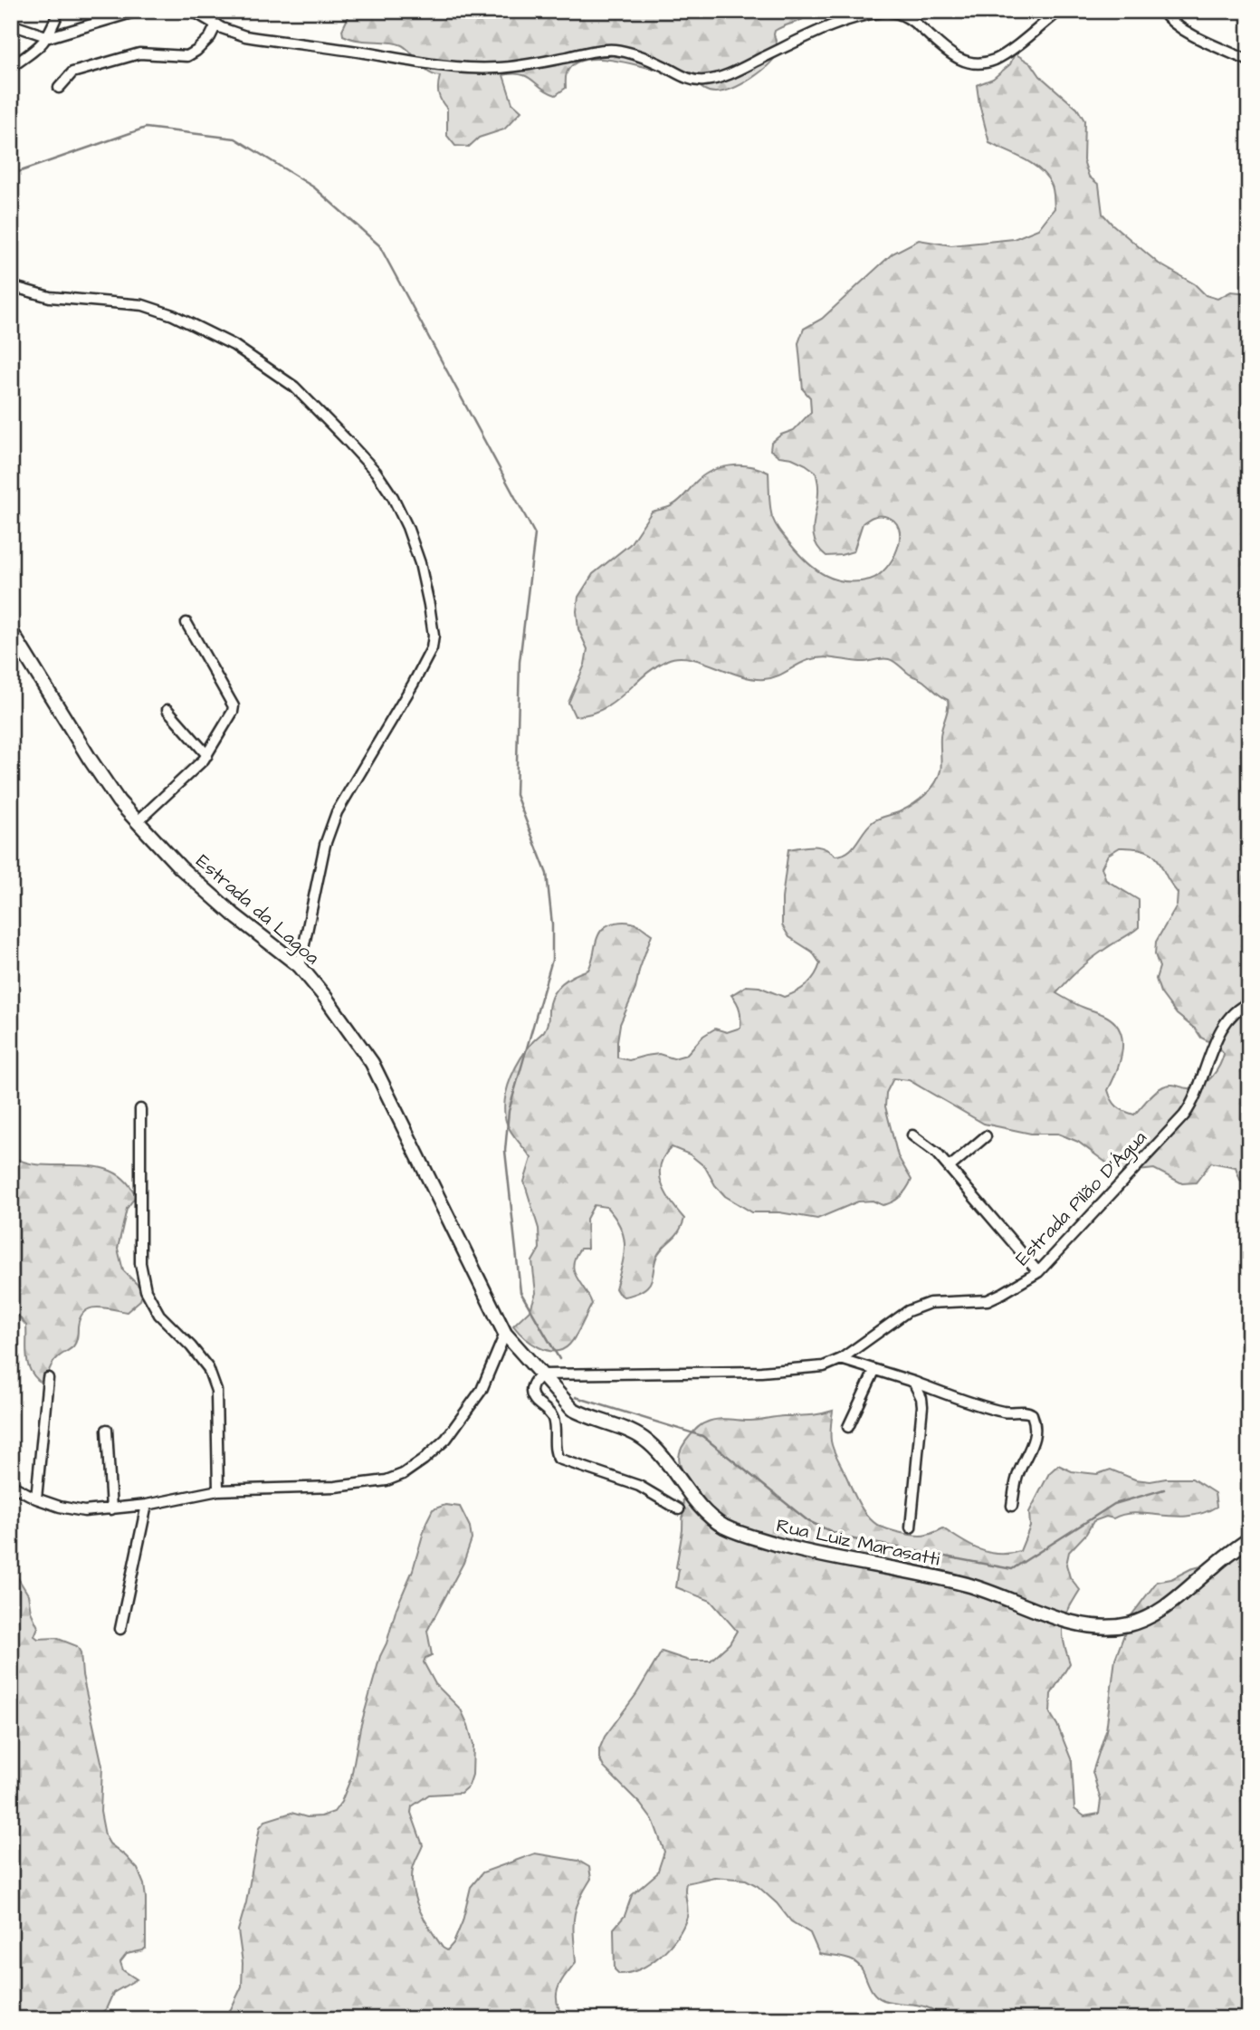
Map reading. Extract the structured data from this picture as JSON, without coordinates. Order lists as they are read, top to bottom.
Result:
{
  "streets": {
    "street": ["Estrada da Lagoa", "Estrada Pilão D'Água", "Rua Luiz Marasatti"]
  },
  "crossings": [
    ["Estrada da Lagoa", "Rua Luiz Marasatti"],
    ["Estrada Pilão D'Água", "Rua Luiz Marasatti"]
  ]
}
